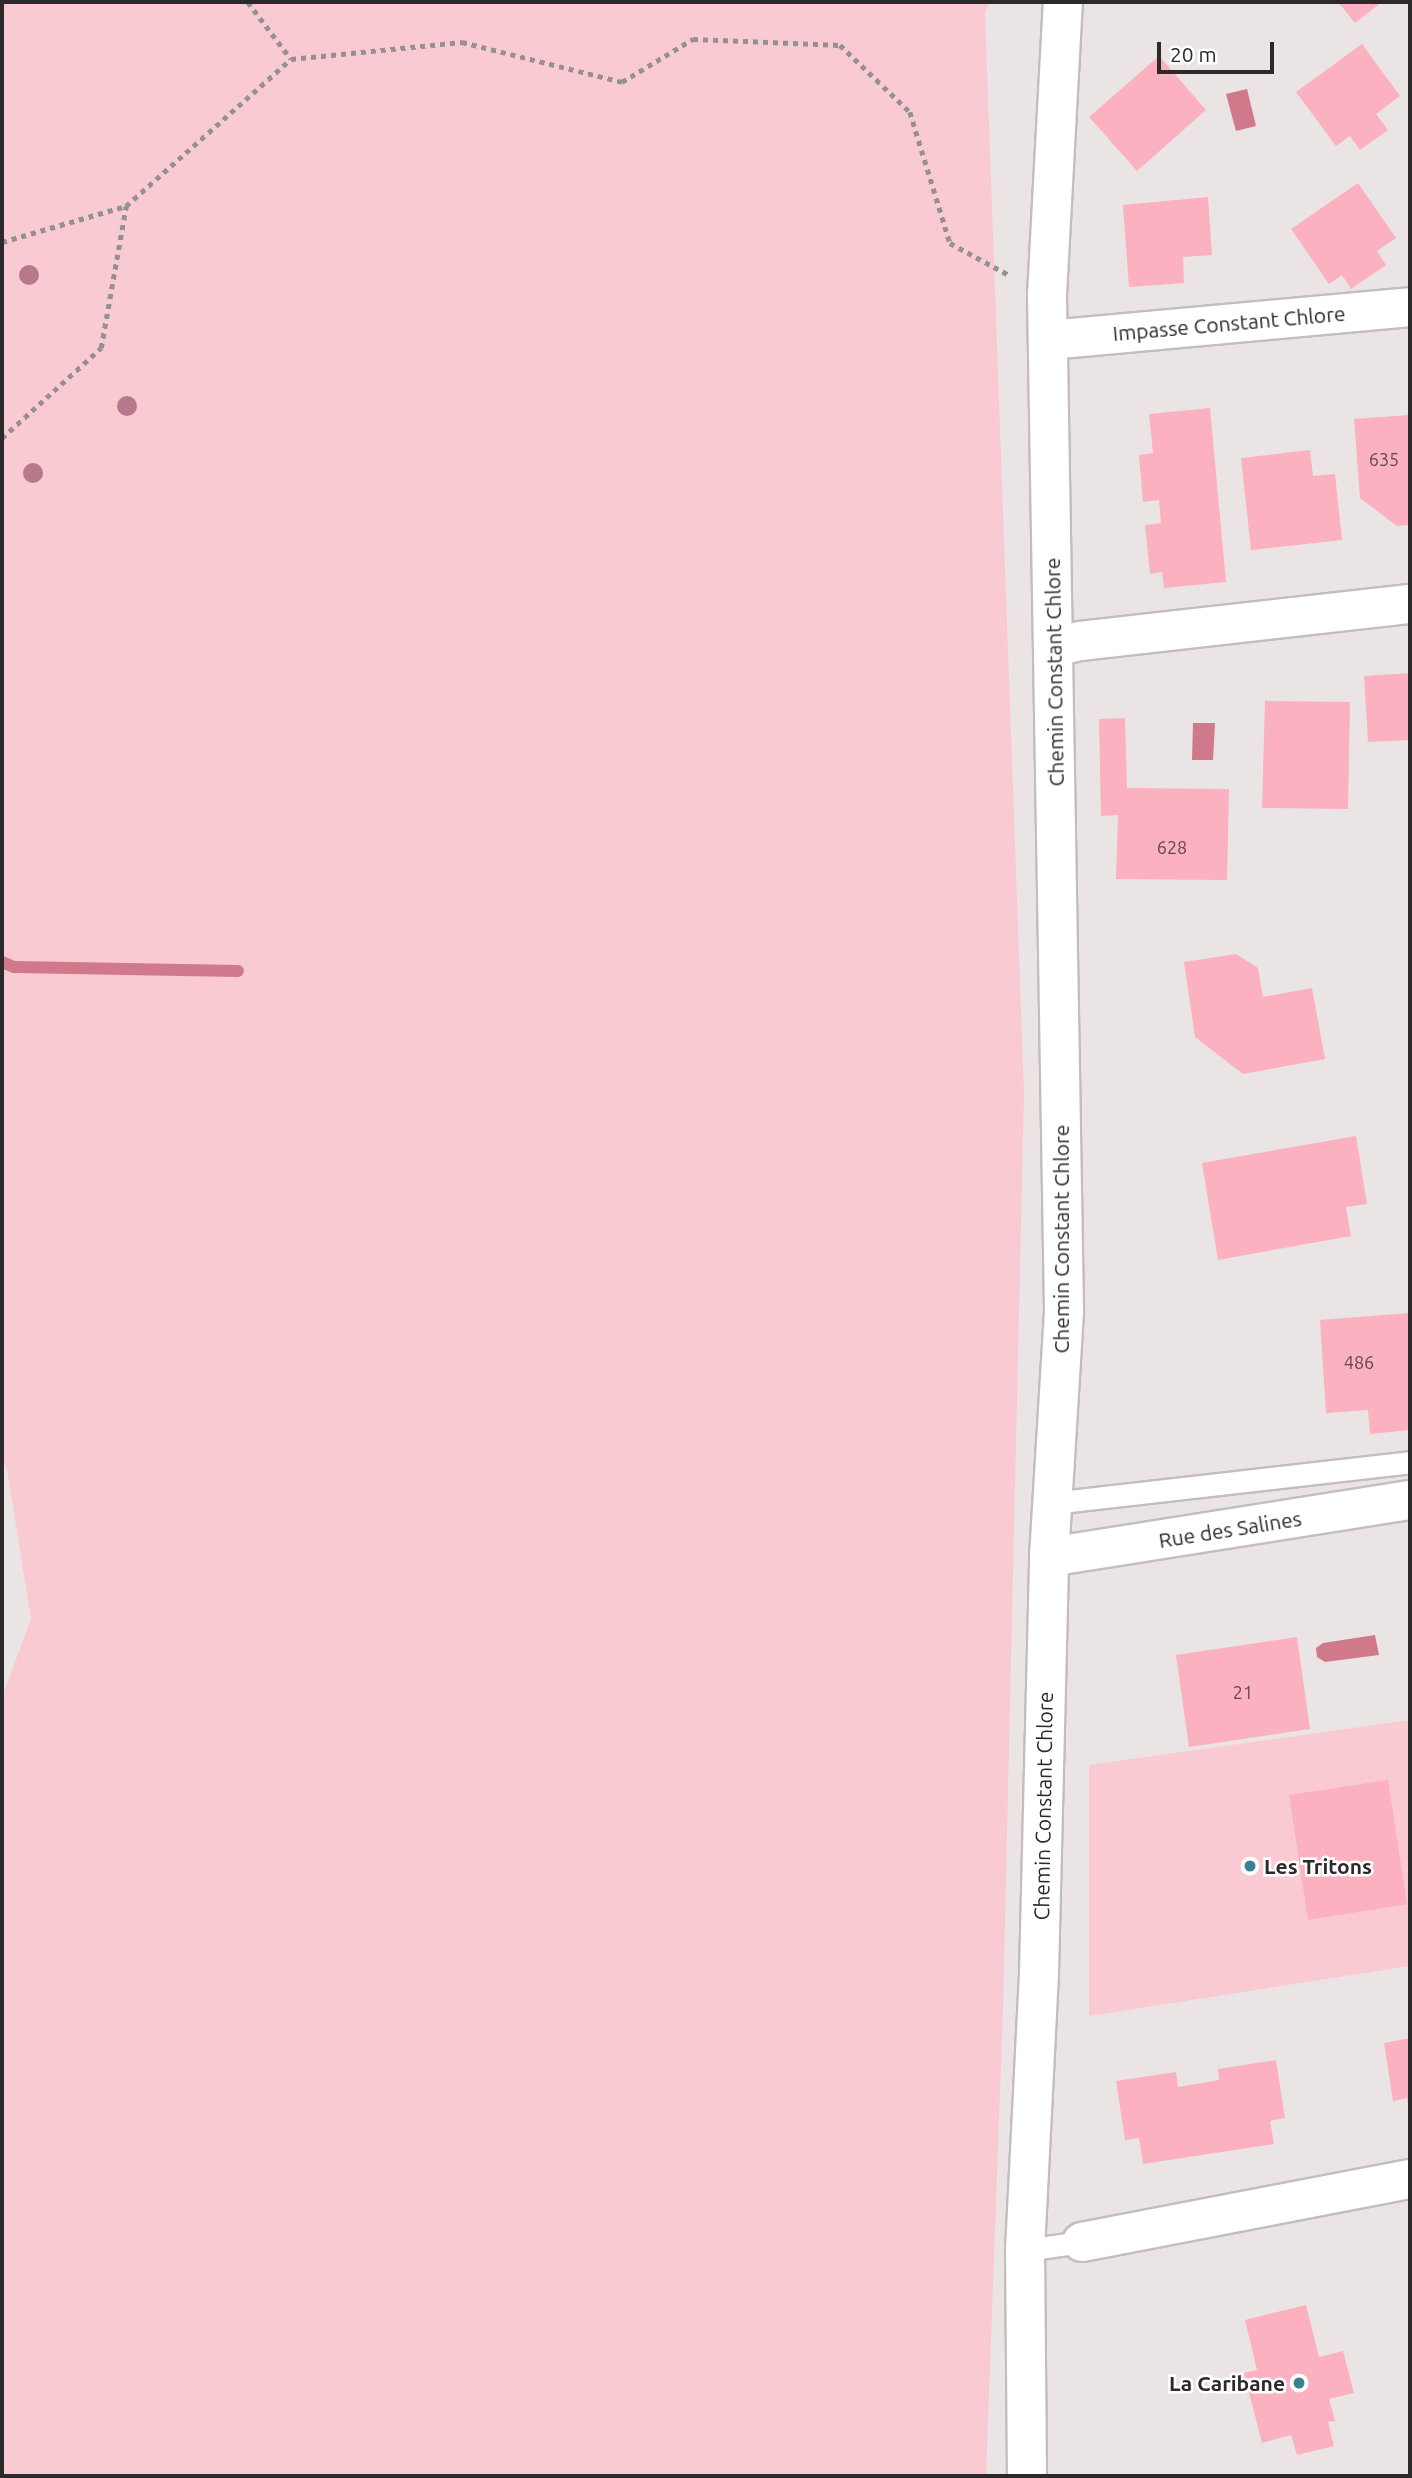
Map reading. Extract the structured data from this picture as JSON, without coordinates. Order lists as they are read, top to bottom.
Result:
{
  "streets": {
    "street": ["Impasse Constant Chlore", "Chemin Constant Chlore", "Rue des Salines"]
  },
  "crossings": [
    ["Impasse Constant Chlore", "Chemin Constant Chlore"],
    ["Chemin Constant Chlore", "Rue des Salines"]
  ],
  "places": ["Les Tritons", "La Caribane"],
  "house_numbers": [
    "635",
    "628",
    "486",
    "21"
  ],
  "scale_bar": "20 m"
}
